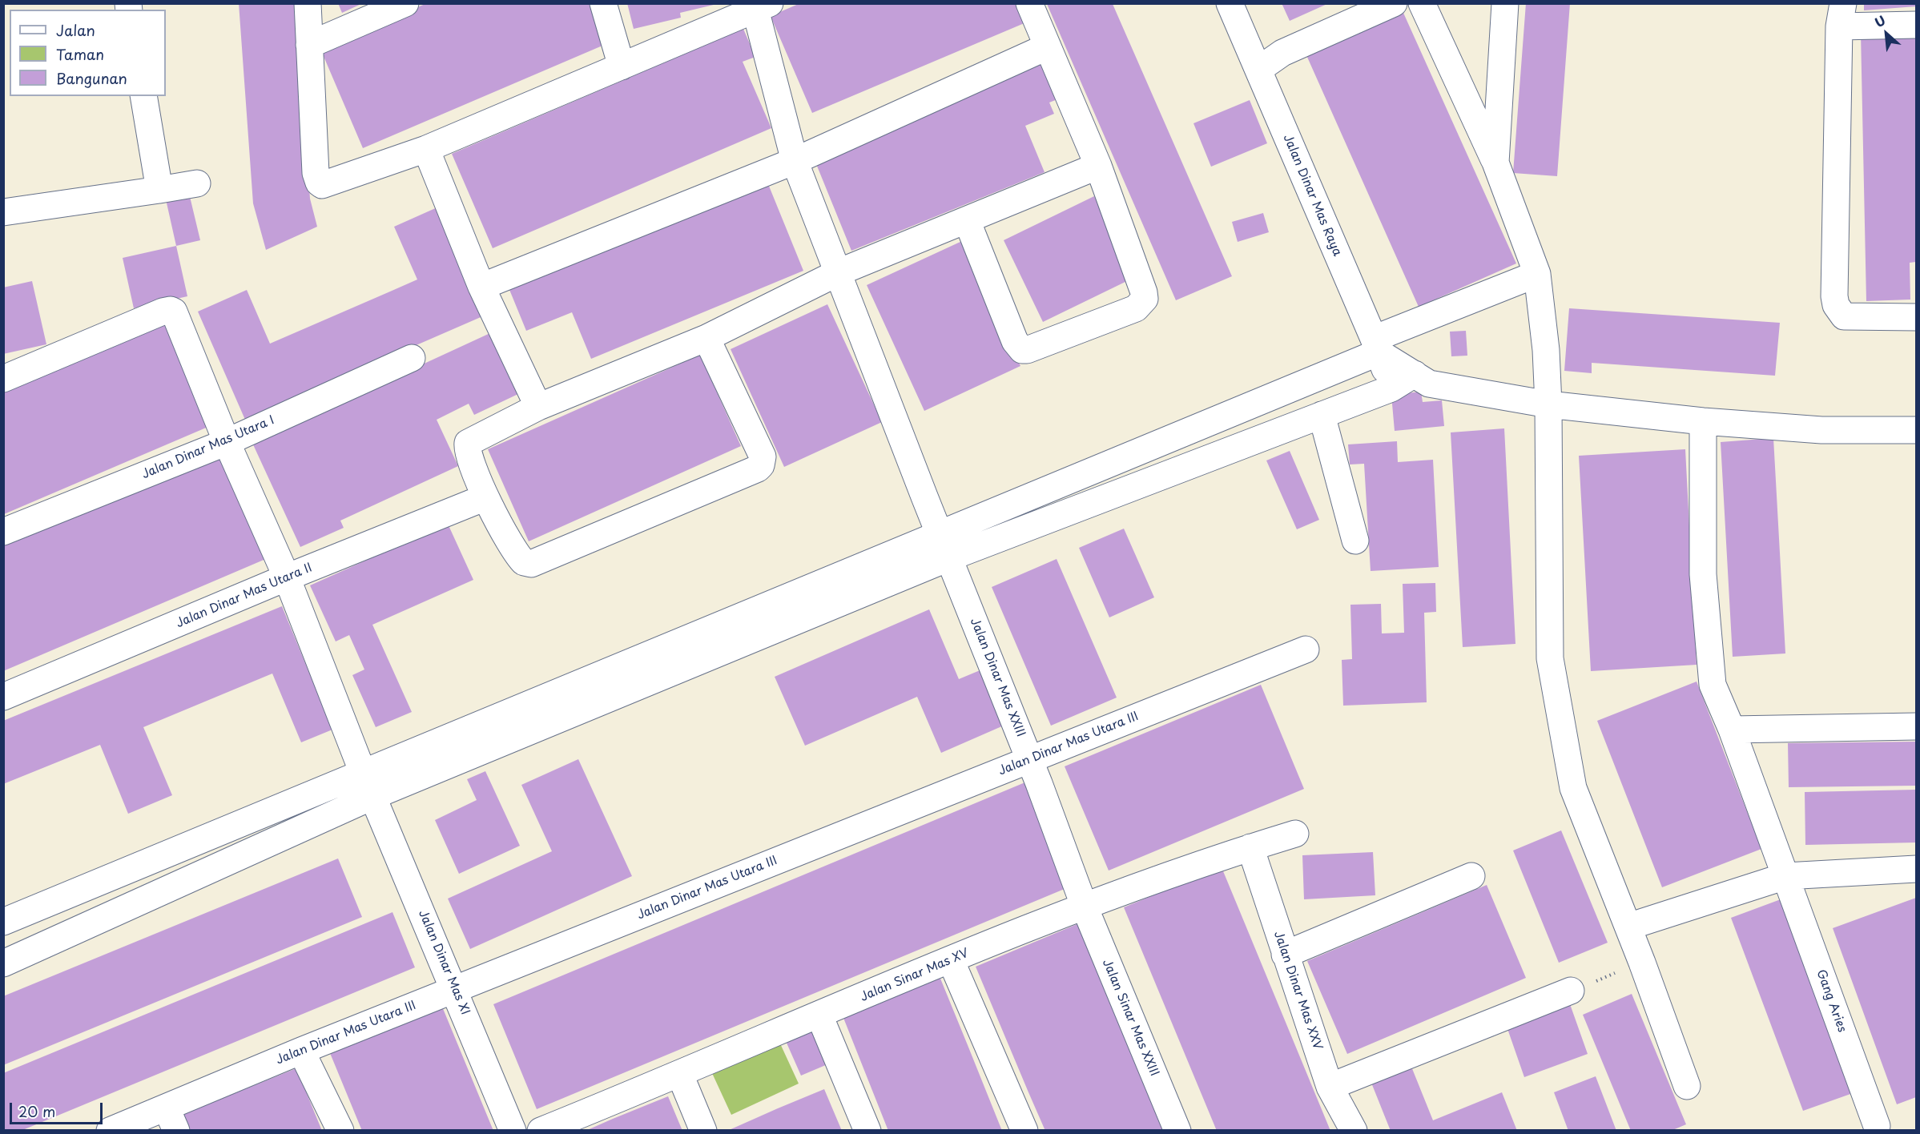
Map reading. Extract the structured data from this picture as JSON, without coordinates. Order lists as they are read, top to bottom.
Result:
{
  "streets": {
    "street": [
      "Jalan Dinar Mas Raya",
      "Jalan Dinar Mas Utara I",
      "Jalan Dinar Mas Utara II",
      "Jalan Dinar Mas XXIII",
      "Jalan Dinar Mas Utara III",
      "Jalan Dinar Mas XI",
      "Jalan Sinar Mas XV",
      "Jalan Dinar Mas XXV",
      "Gang Aries",
      "Jalan Sinar Mas XXIII"
    ]
  },
  "crossings": [
    ["Jalan Dinar Mas Utara I", "Jalan Dinar Mas XI"],
    ["Jalan Dinar Mas Utara II", "Jalan Dinar Mas XI"],
    ["Jalan Dinar Mas XXIII", "Jalan Dinar Mas Utara III"],
    ["Jalan Dinar Mas XXIII", "Jalan Sinar Mas XV"],
    ["Jalan Dinar Mas XXIII", "Jalan Sinar Mas XXIII"],
    ["Jalan Dinar Mas Utara III", "Jalan Dinar Mas XI"],
    ["Jalan Sinar Mas XV", "Jalan Dinar Mas XXV"],
    ["Jalan Sinar Mas XV", "Jalan Sinar Mas XXIII"]
  ],
  "legend": ["Jalan", "Taman", "Bangunan"],
  "scale_bar": "20 m",
  "north": "top left"
}
